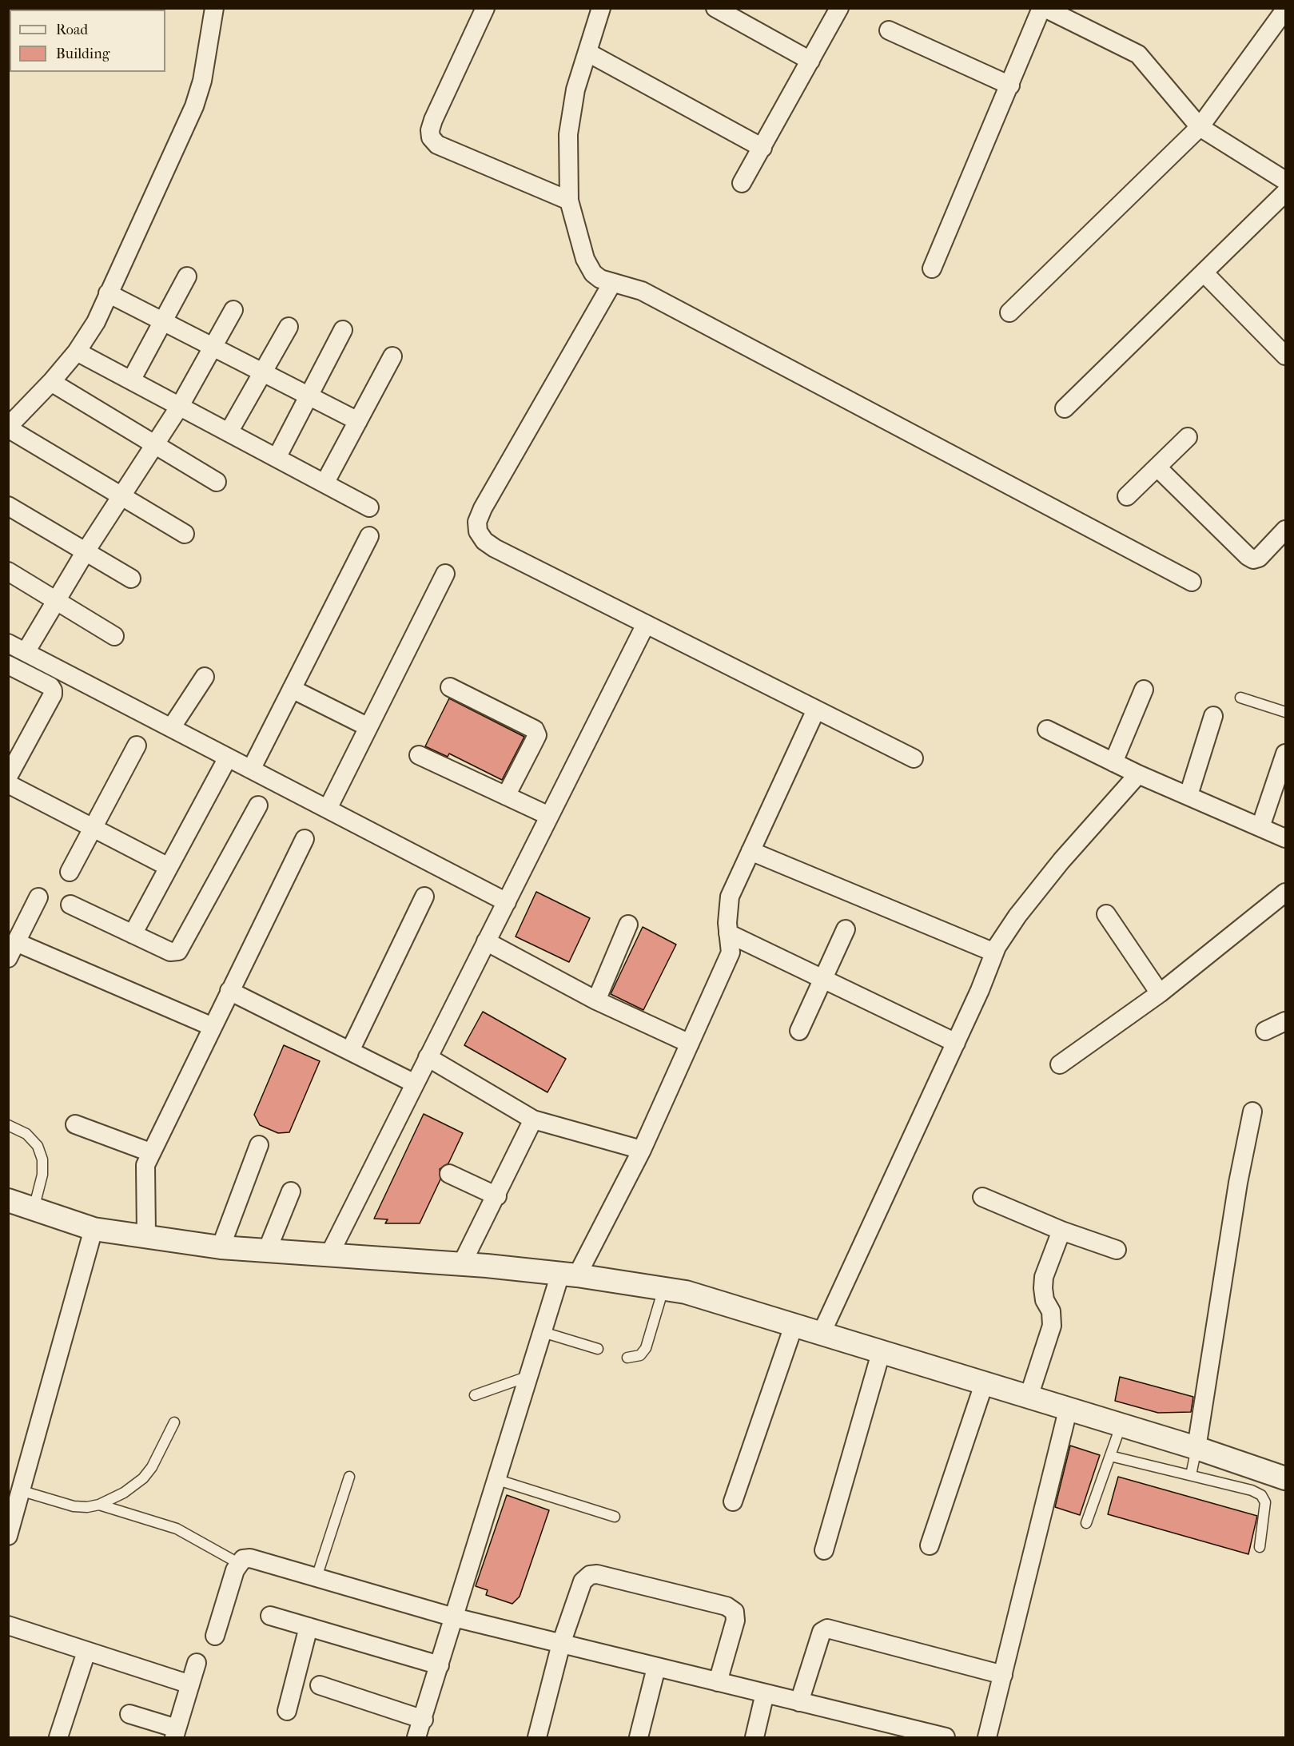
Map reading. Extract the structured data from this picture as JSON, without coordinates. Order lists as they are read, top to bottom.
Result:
{
  "legend": ["Road", "Building"]
}
